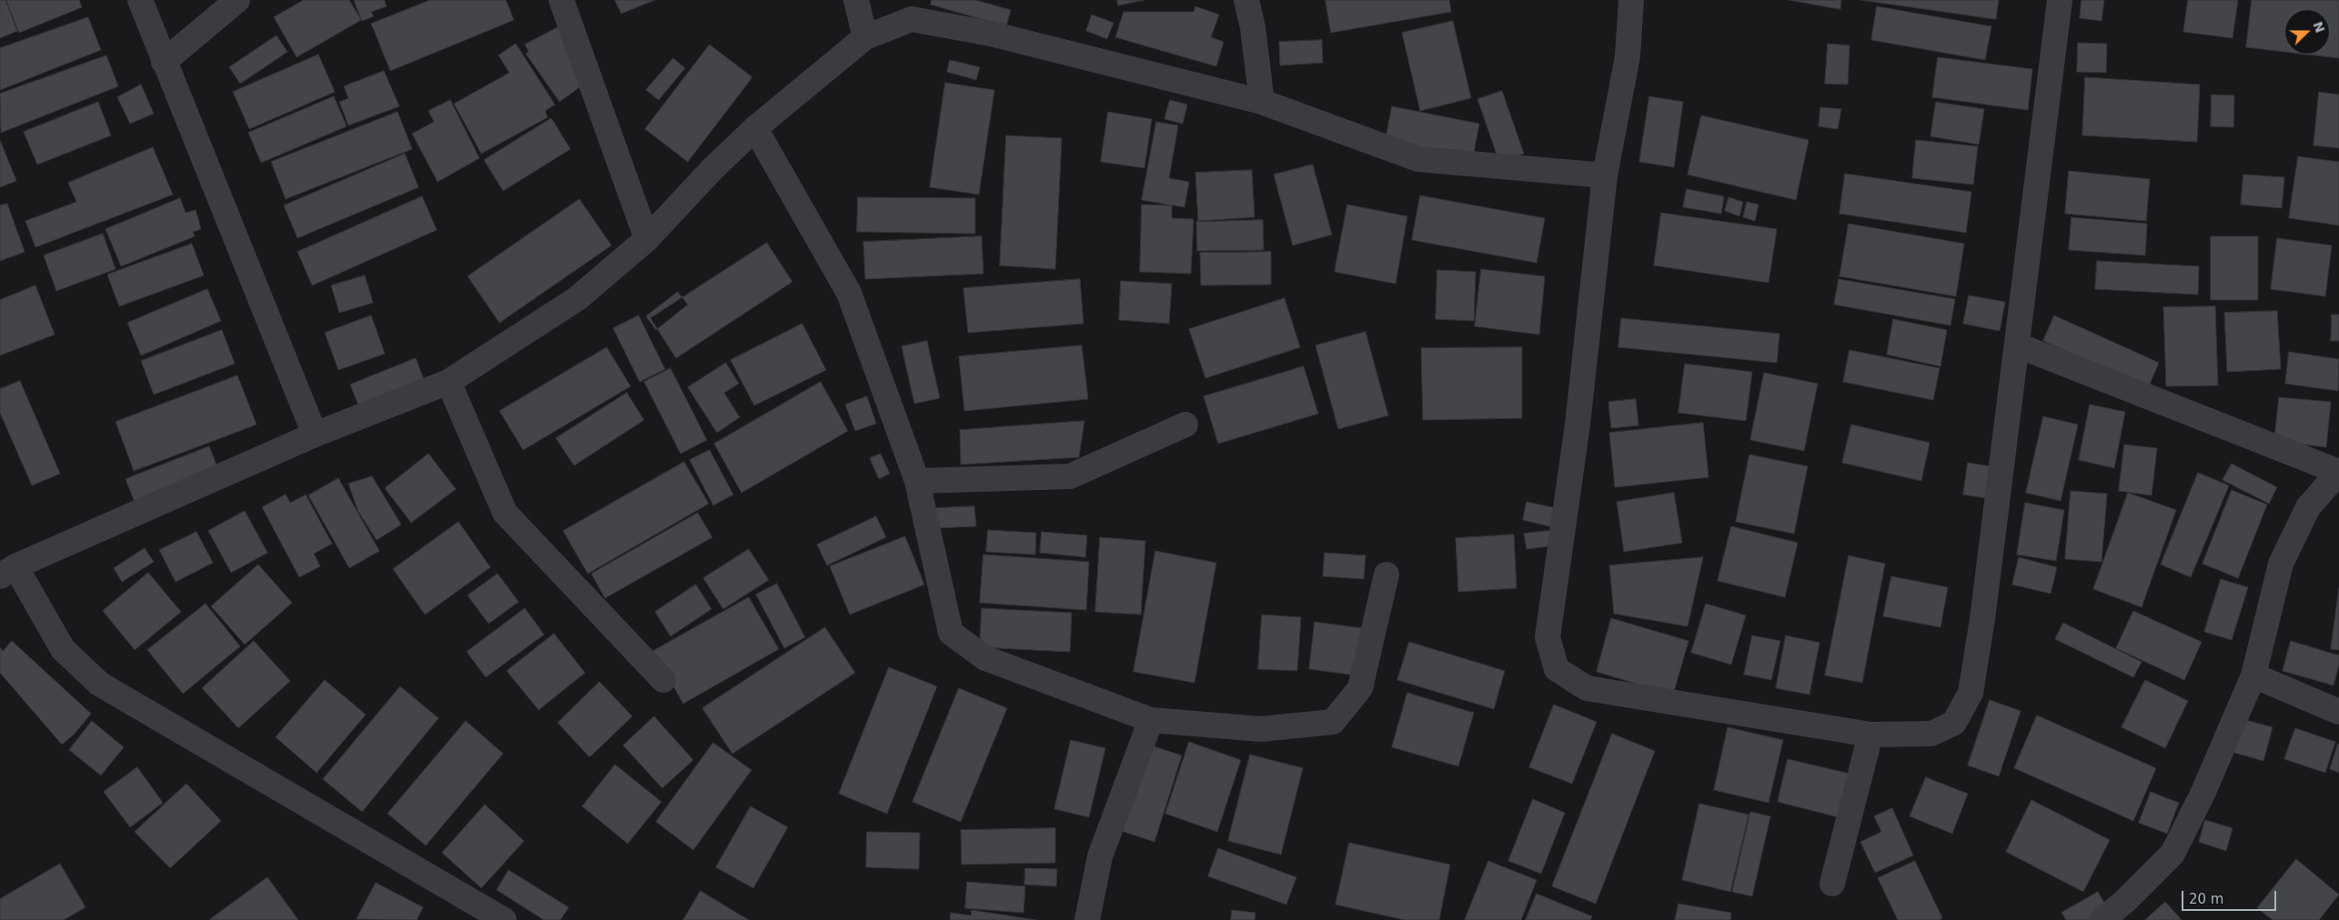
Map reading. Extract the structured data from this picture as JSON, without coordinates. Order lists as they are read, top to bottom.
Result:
{
  "scale_bar": "20 m",
  "north": "right"
}
